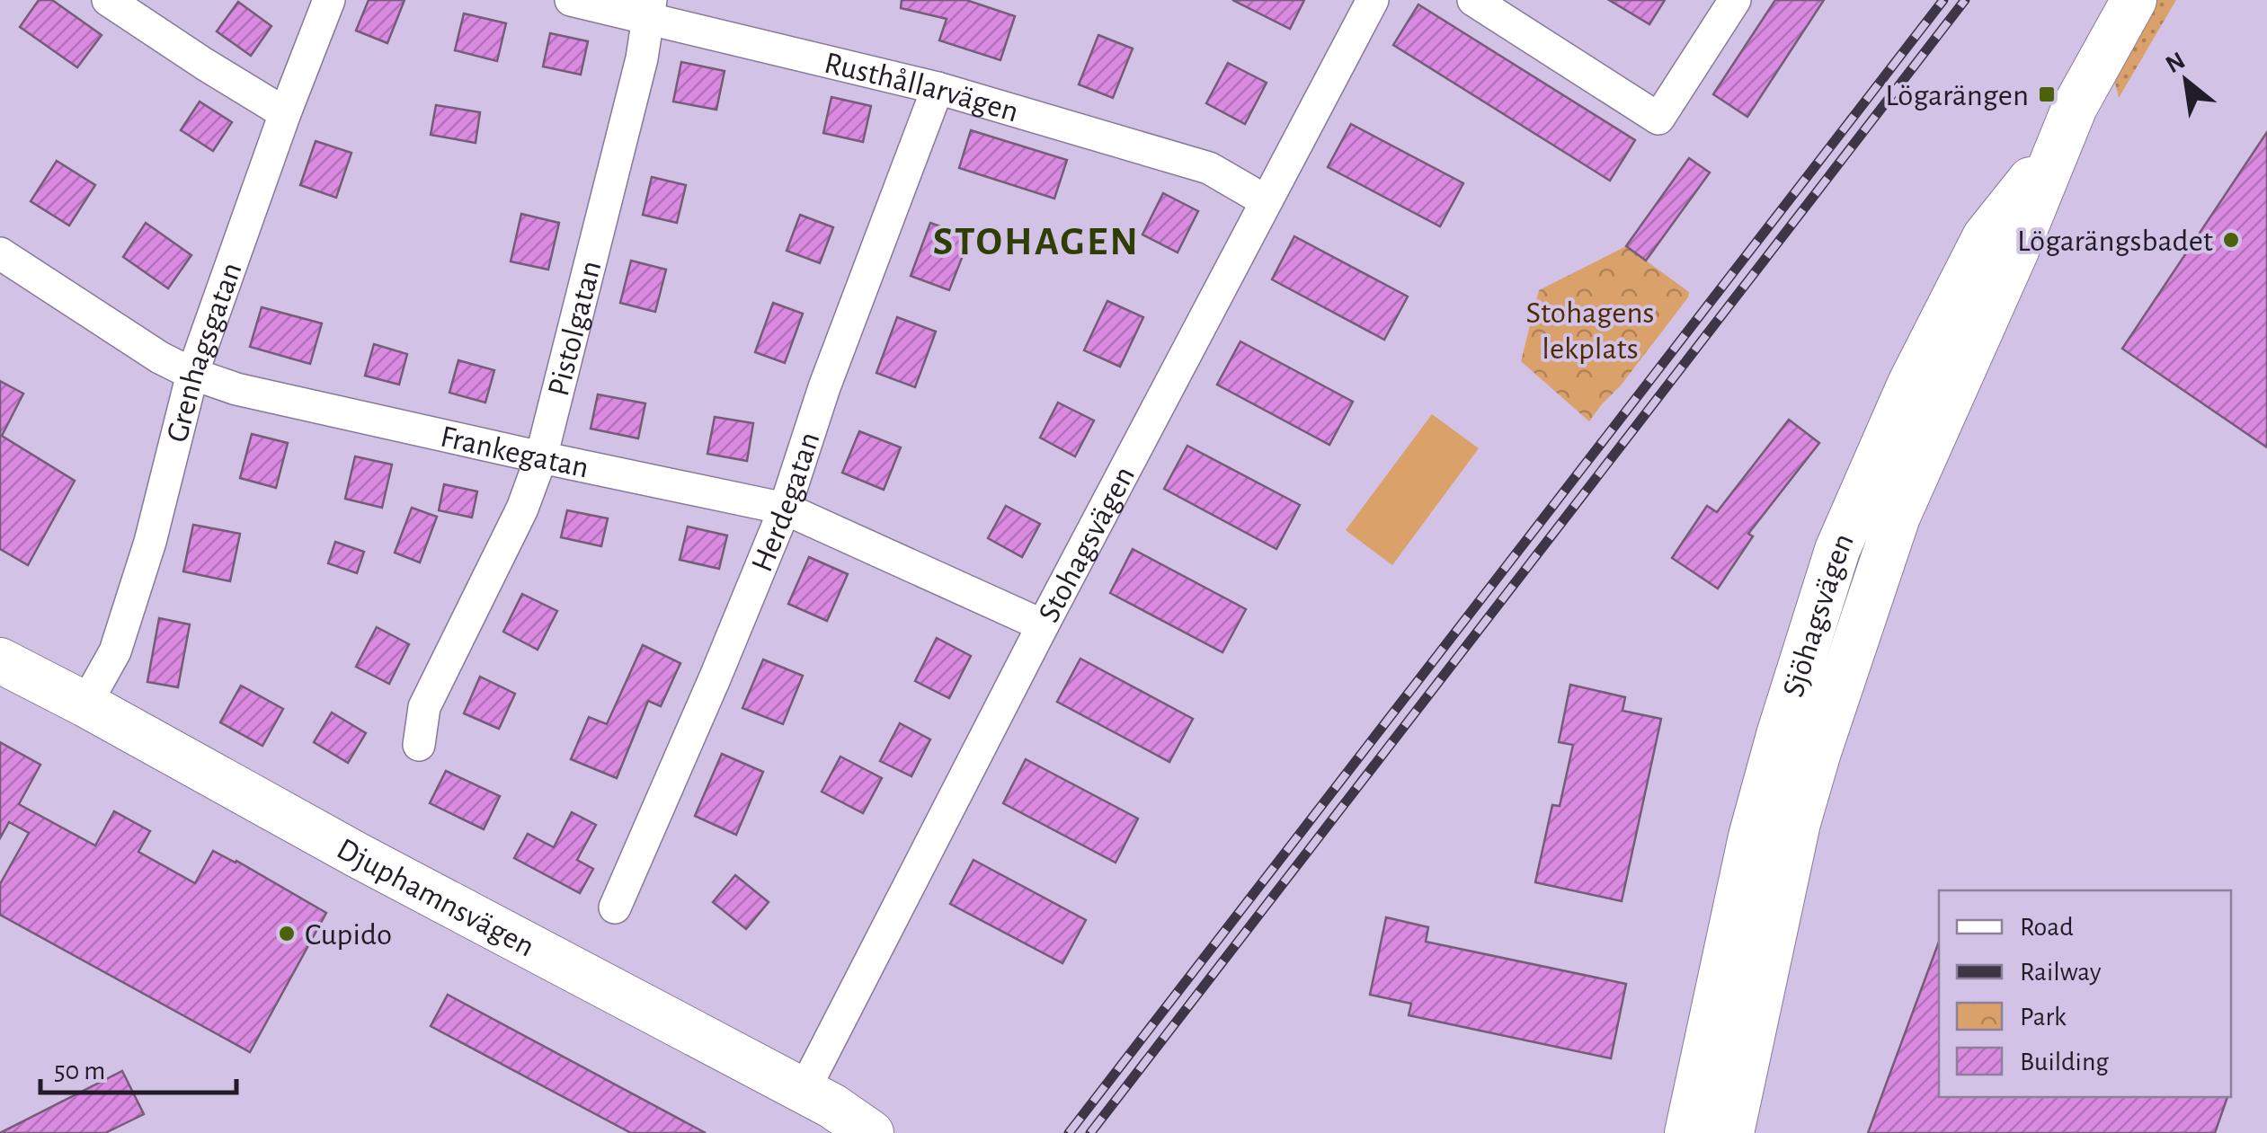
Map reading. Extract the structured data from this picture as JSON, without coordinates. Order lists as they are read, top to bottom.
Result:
{
  "streets": {
    "main road": ["Sjöhagsvägen", "Djuphamnsvägen"],
    "street": [
      "Rusthållarvägen",
      "Pistolgatan",
      "Grenhagsgatan",
      "Frankegatan",
      "Herdegatan",
      "Stohagsvägen"
    ]
  },
  "crossings": [
    ["Rusthållarvägen", "Pistolgatan"],
    ["Rusthållarvägen", "Herdegatan"],
    ["Rusthållarvägen", "Stohagsvägen"],
    ["Pistolgatan", "Frankegatan"],
    ["Grenhagsgatan", "Frankegatan"],
    ["Grenhagsgatan", "Djuphamnsvägen"],
    ["Frankegatan", "Herdegatan"],
    ["Frankegatan", "Stohagsvägen"],
    ["Stohagsvägen", "Djuphamnsvägen"]
  ],
  "districts": ["STOHAGEN"],
  "parks": ["Stohagens lekplats"],
  "places": {
    "transit": ["Lögarängen"],
    "other": ["Lögarängsbadet", "Cupido"]
  },
  "legend": [
    "Road",
    "Railway",
    "Park",
    "Building"
  ],
  "scale_bar": "50 m",
  "north": "top left"
}
